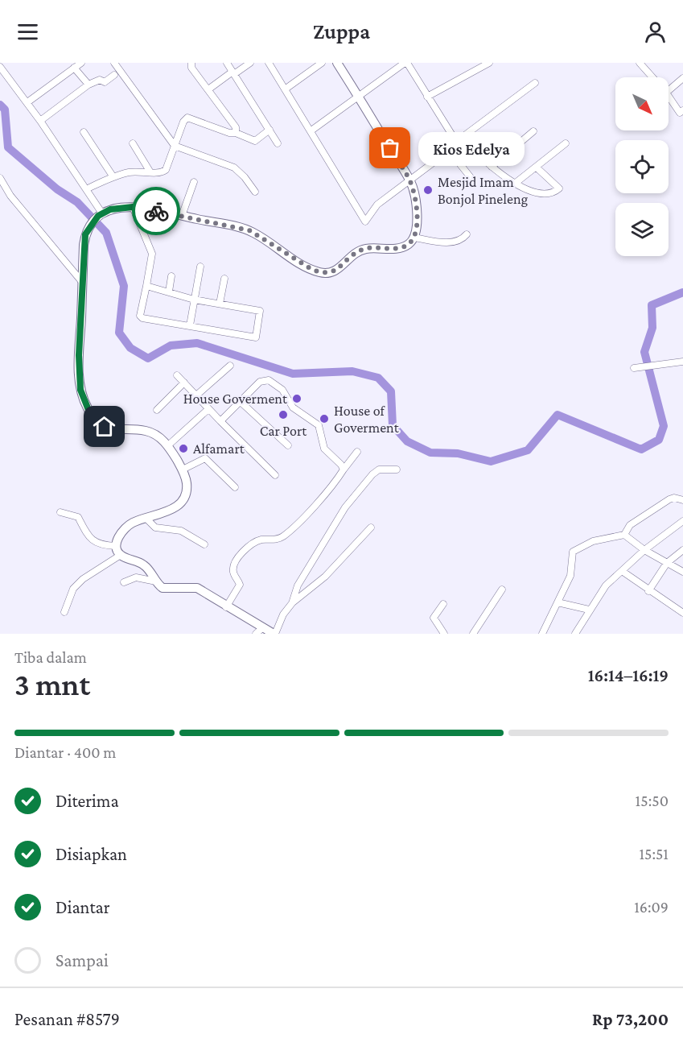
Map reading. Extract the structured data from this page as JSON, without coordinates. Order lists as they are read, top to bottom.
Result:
{
  "places": [
    "Kios Edelya",
    "Mesjid Imam Bonjol Pineleng",
    "House Goverment",
    "Car Port",
    "House of Goverment",
    "Alfamart"
  ],
  "north": "bottom right",
  "page": {
    "header": "Zuppa",
    "bubble": "Kios Edelya",
    "heading": ["3 mnt", "Tiba dalam", "16:14–16:19"],
    "panel": ["Pesanan #8579", "Rp 73,200"],
    "bar": "Diantar · 400 m",
    "list": [
      ["Diterima", "15:50"],
      ["Disiapkan", "15:51"],
      ["Diantar", "16:09"],
      "Sampai"
    ]
  }
}
